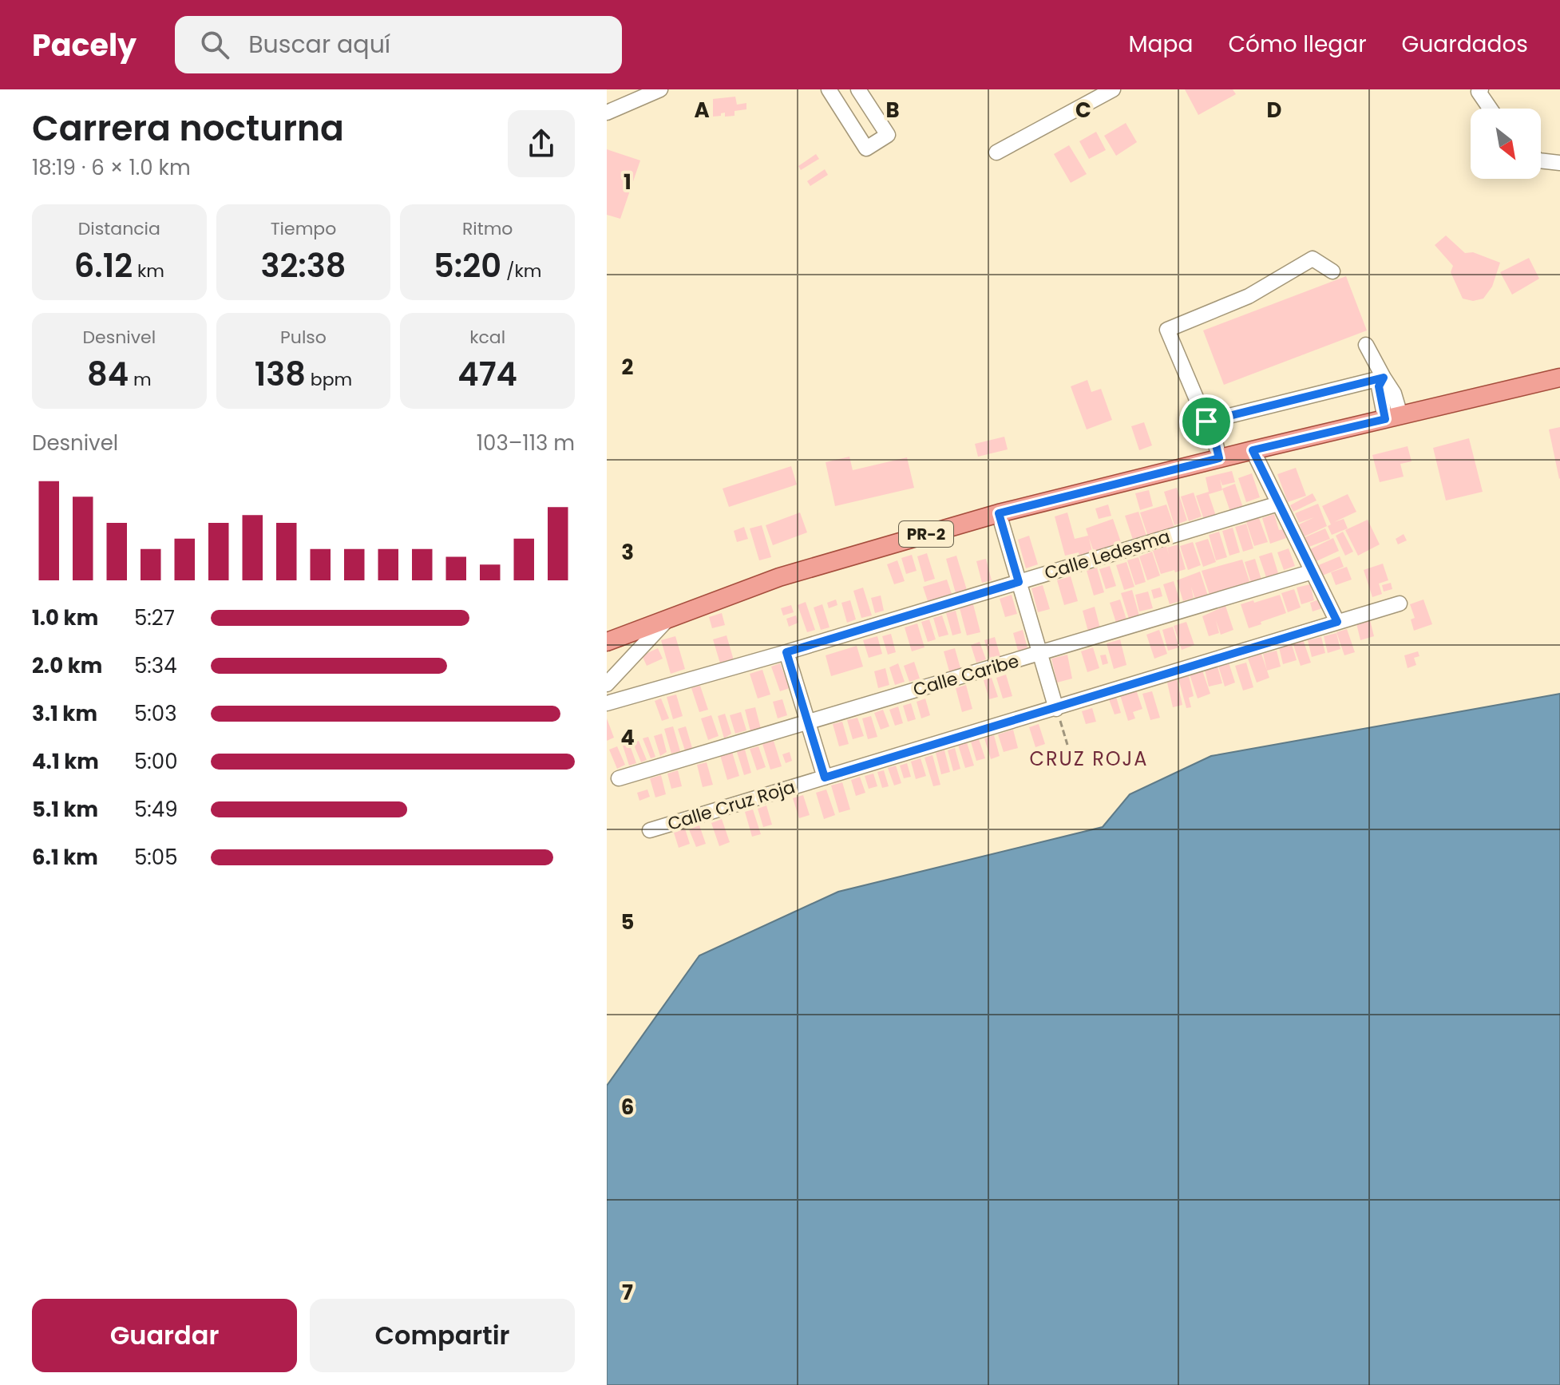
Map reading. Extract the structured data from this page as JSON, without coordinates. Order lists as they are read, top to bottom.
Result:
{
  "streets": {
    "main road": ["PR-2"],
    "street": ["Calle Ledesma", "Calle Caribe", "Calle Cruz Roja"]
  },
  "districts": ["CRUZ ROJA"],
  "north": "bottom right",
  "page": {
    "header": "Pacely",
    "search": "Buscar aquí",
    "nav": ["Mapa", "Cómo llegar", "Guardados"],
    "heading": ["Carrera nocturna", "18:19 · 6 × 1.0 km"],
    "stats": [
      ["Distancia", "6.12 km"],
      ["Tiempo", "32:38"],
      ["Ritmo", "5:20 /km"],
      ["Desnivel", "84 m"],
      ["Pulso", "138 bpm"],
      ["kcal", "474"]
    ],
    "chart": ["Desnivel", "103–113 m"],
    "list": [
      {
        "name": "1.0 km",
        "note": "5:27"
      },
      {
        "name": "2.0 km",
        "note": "5:34"
      },
      {
        "name": "3.1 km",
        "note": "5:03"
      },
      {
        "name": "4.1 km",
        "note": "5:00"
      },
      {
        "name": "5.1 km",
        "note": "5:49"
      },
      {
        "name": "6.1 km",
        "note": "5:05"
      }
    ],
    "buttons": ["Guardar", "Compartir"]
  },
  "grid": {
    "columns": [
      "A",
      "B",
      "C",
      "D"
    ],
    "rows": [
      "1",
      "2",
      "3",
      "4",
      "5",
      "6",
      "7"
    ]
  }
}
